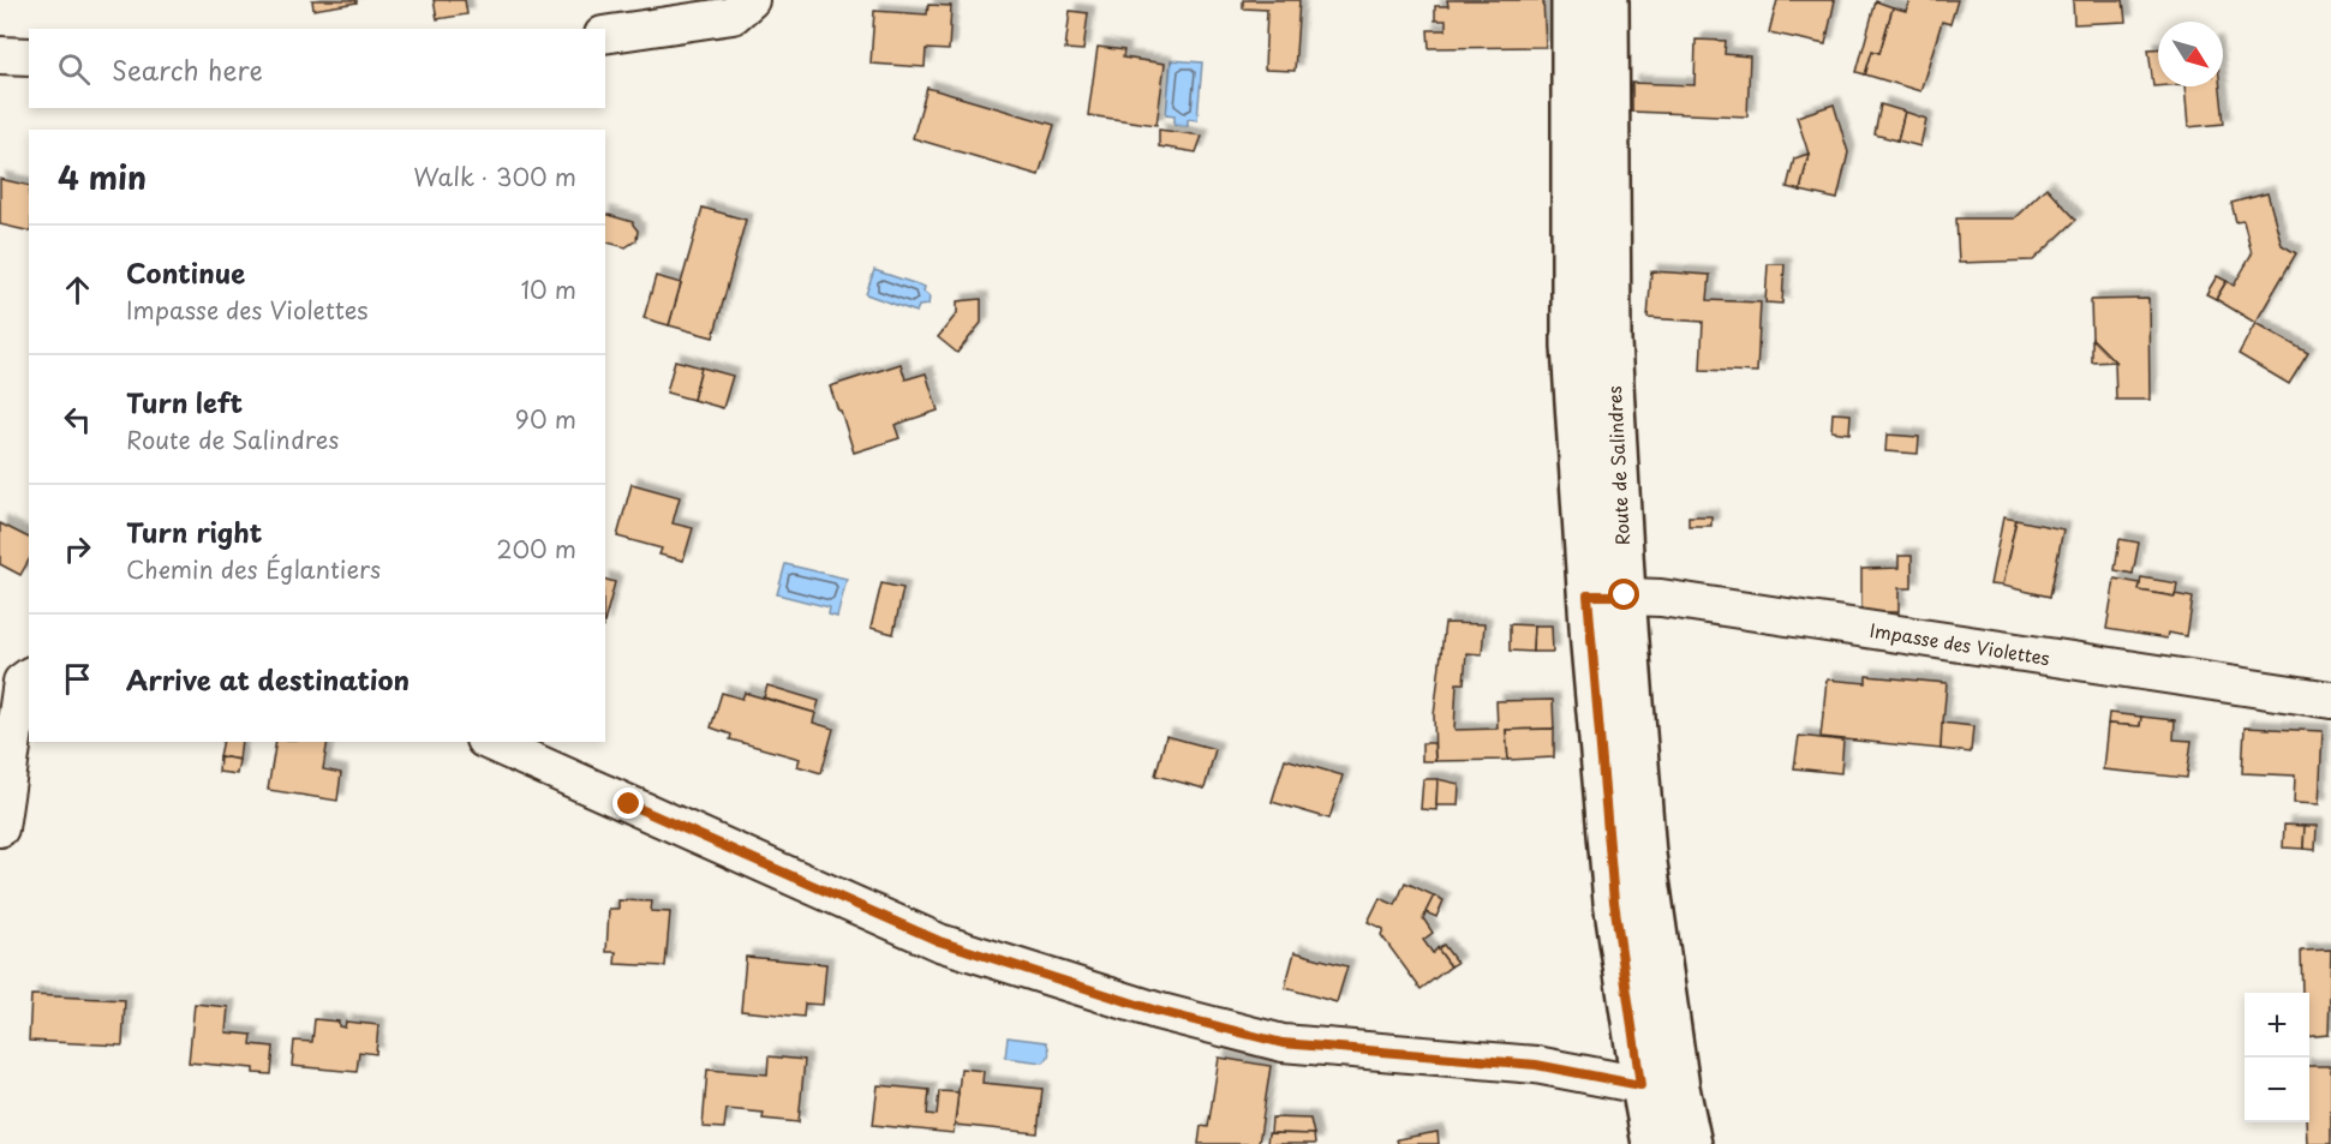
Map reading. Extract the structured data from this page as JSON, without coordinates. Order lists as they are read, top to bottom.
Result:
{
  "streets": {
    "main road": ["Route de Salindres"],
    "street": ["Impasse des Violettes"]
  },
  "crossings": [
    ["Route de Salindres", "Impasse des Violettes"]
  ],
  "north": "bottom right",
  "page": {
    "search": "Search here",
    "heading": ["4 min", "Walk · 300 m"],
    "list": [
      ["Continue", "Impasse des Violettes", "10 m"],
      ["Turn left", "Route de Salindres", "90 m"],
      ["Turn right", "Chemin des Églantiers", "200 m"],
      "Arrive at destination"
    ],
    "map_buttons": ["+", "−"]
  }
}
